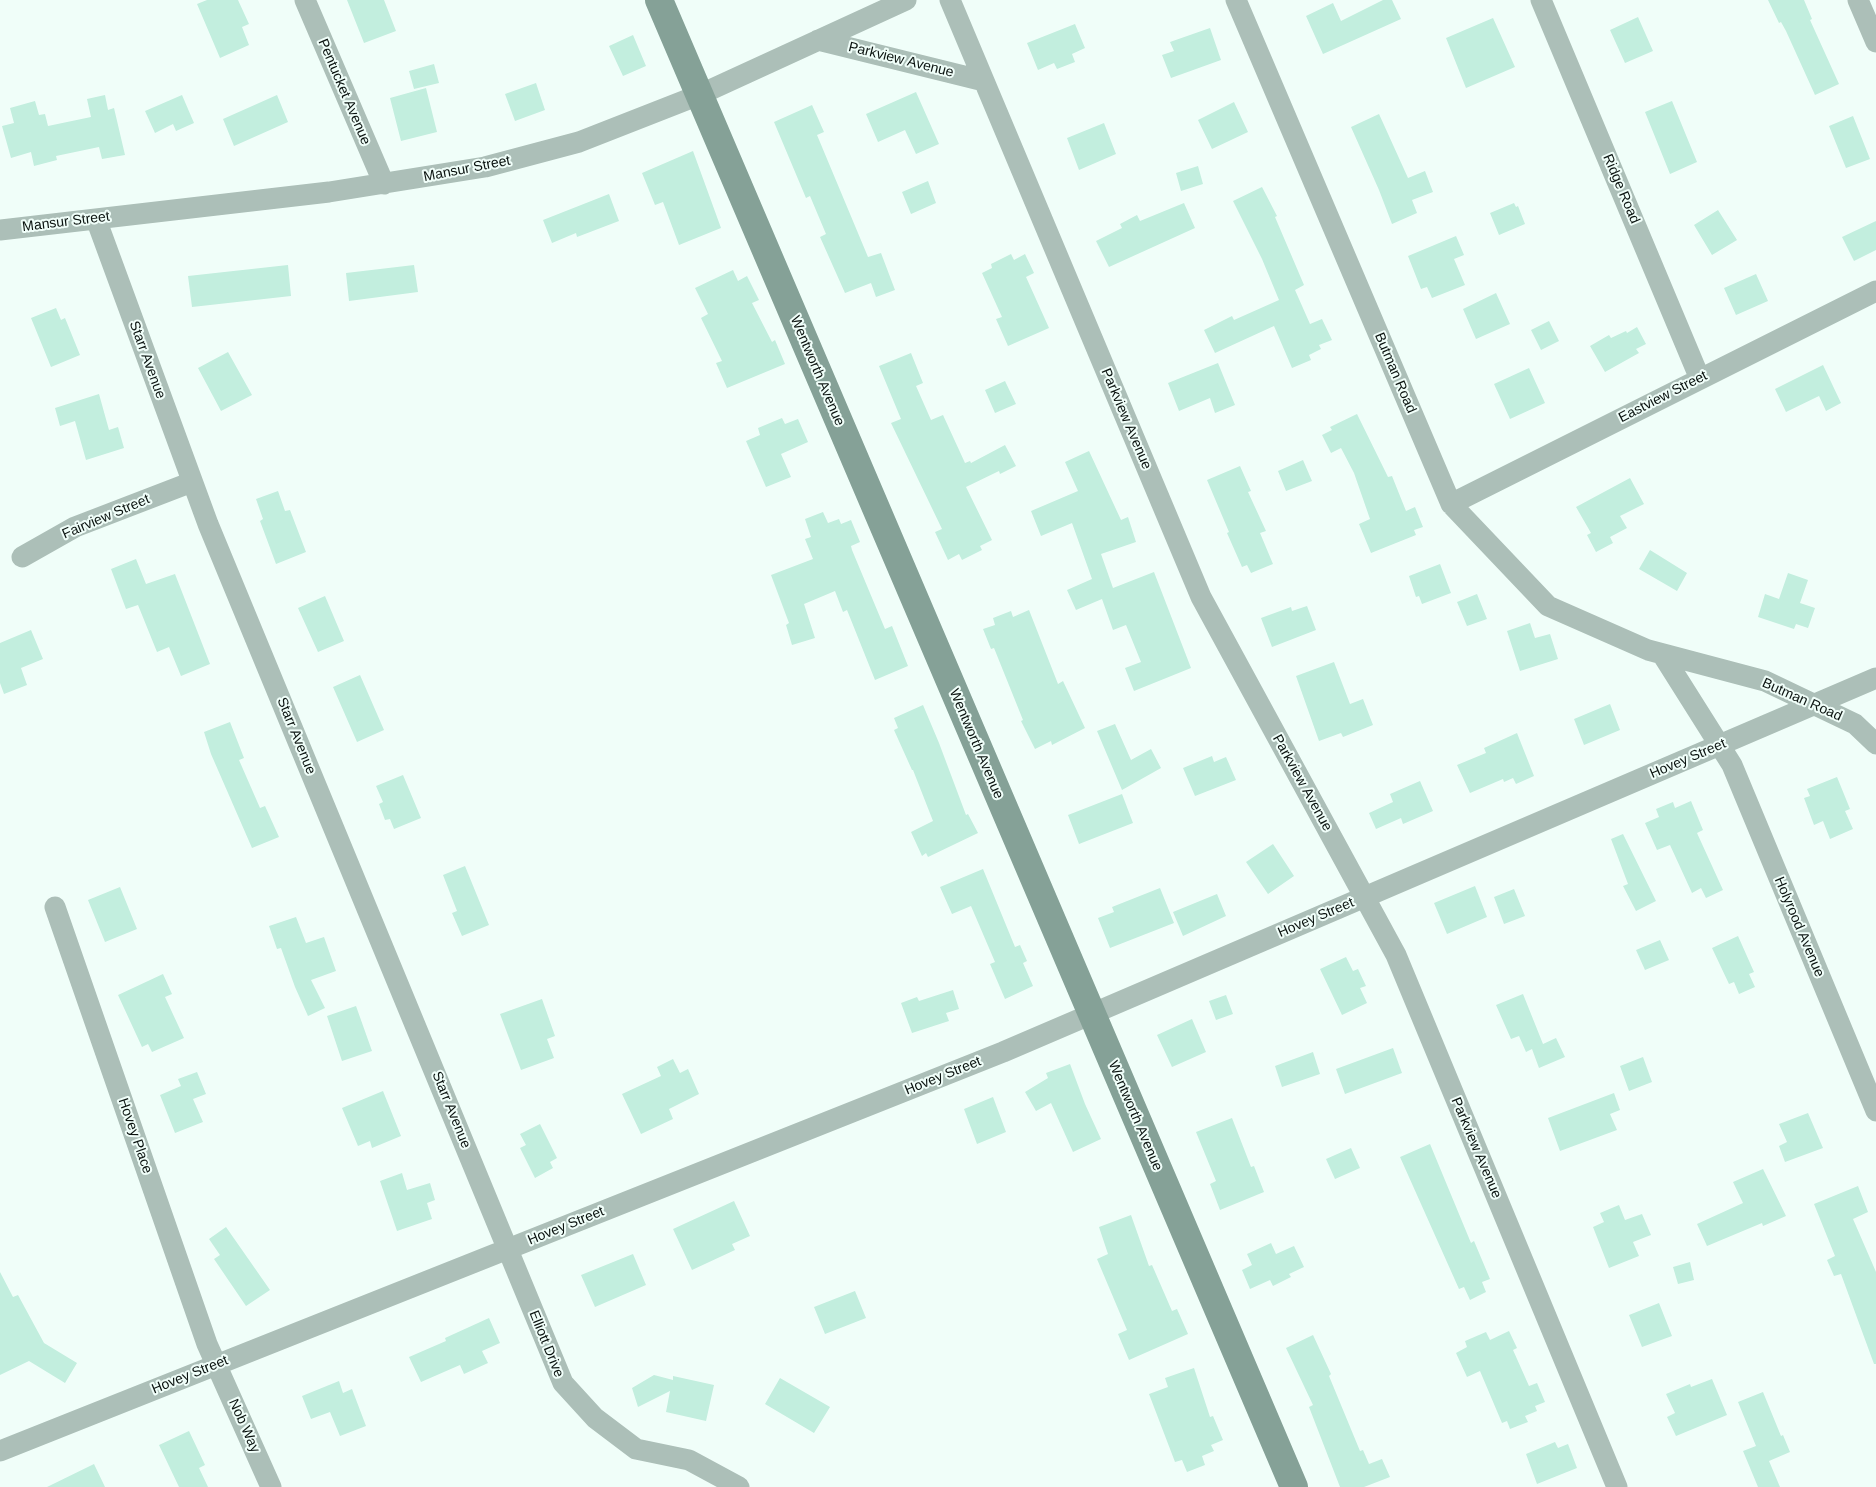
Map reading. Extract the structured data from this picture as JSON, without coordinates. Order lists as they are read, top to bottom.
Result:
{
  "streets": {
    "street": [
      "Parkview Avenue",
      "Pentucket Avenue",
      "Mansur Street",
      "Ridge Road",
      "Starr Avenue",
      "Wentworth Avenue",
      "Butman Road",
      "Eastview Street",
      "Fairview Street",
      "Hovey Street",
      "Holyrood Avenue",
      "Hovey Place",
      "Elliott Drive",
      "Nob Way"
    ]
  },
  "crossings": [
    ["Parkview Avenue", "Mansur Street"],
    ["Parkview Avenue", "Hovey Street"],
    ["Pentucket Avenue", "Mansur Street"],
    ["Mansur Street", "Starr Avenue"],
    ["Mansur Street", "Wentworth Avenue"],
    ["Ridge Road", "Eastview Street"],
    ["Starr Avenue", "Fairview Street"],
    ["Starr Avenue", "Hovey Street"],
    ["Starr Avenue", "Elliott Drive"],
    ["Wentworth Avenue", "Hovey Street"],
    ["Butman Road", "Eastview Street"],
    ["Butman Road", "Hovey Street"],
    ["Hovey Street", "Holyrood Avenue"],
    ["Hovey Street", "Hovey Place"],
    ["Hovey Street", "Elliott Drive"],
    ["Hovey Street", "Nob Way"],
    ["Hovey Place", "Nob Way"]
  ]
}
